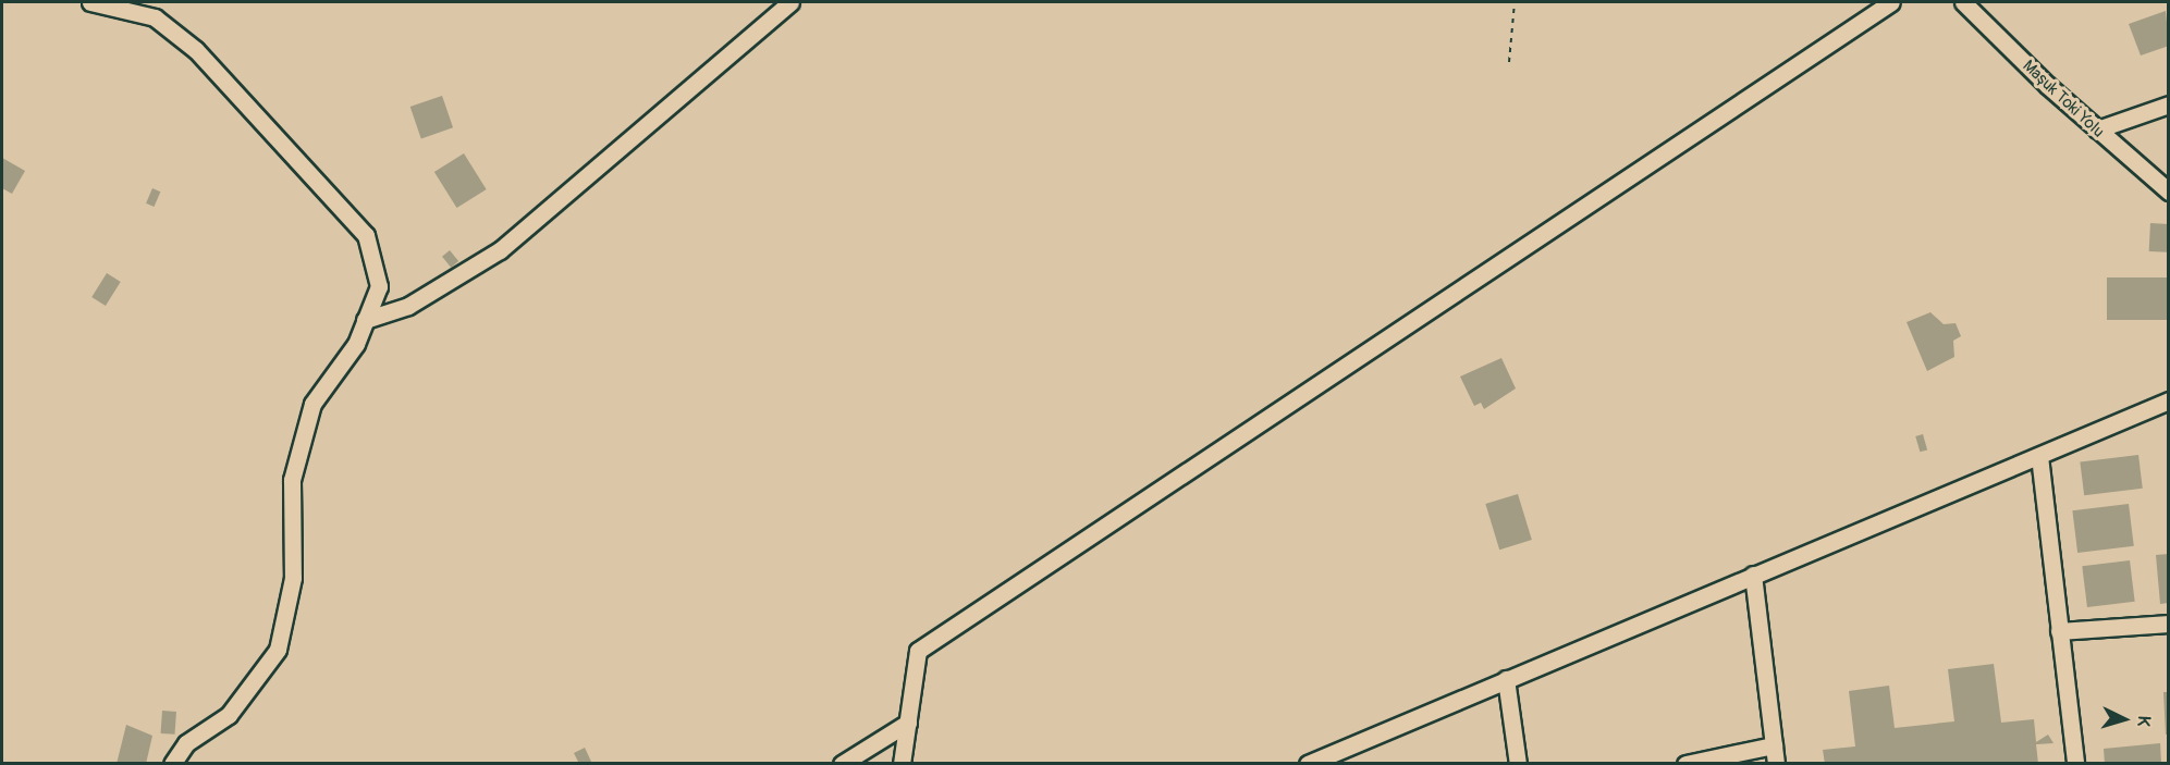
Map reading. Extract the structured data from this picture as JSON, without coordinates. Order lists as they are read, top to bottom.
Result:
{
  "streets": {
    "street": ["Maşuk Toki Yolu"]
  },
  "north": "right"
}
